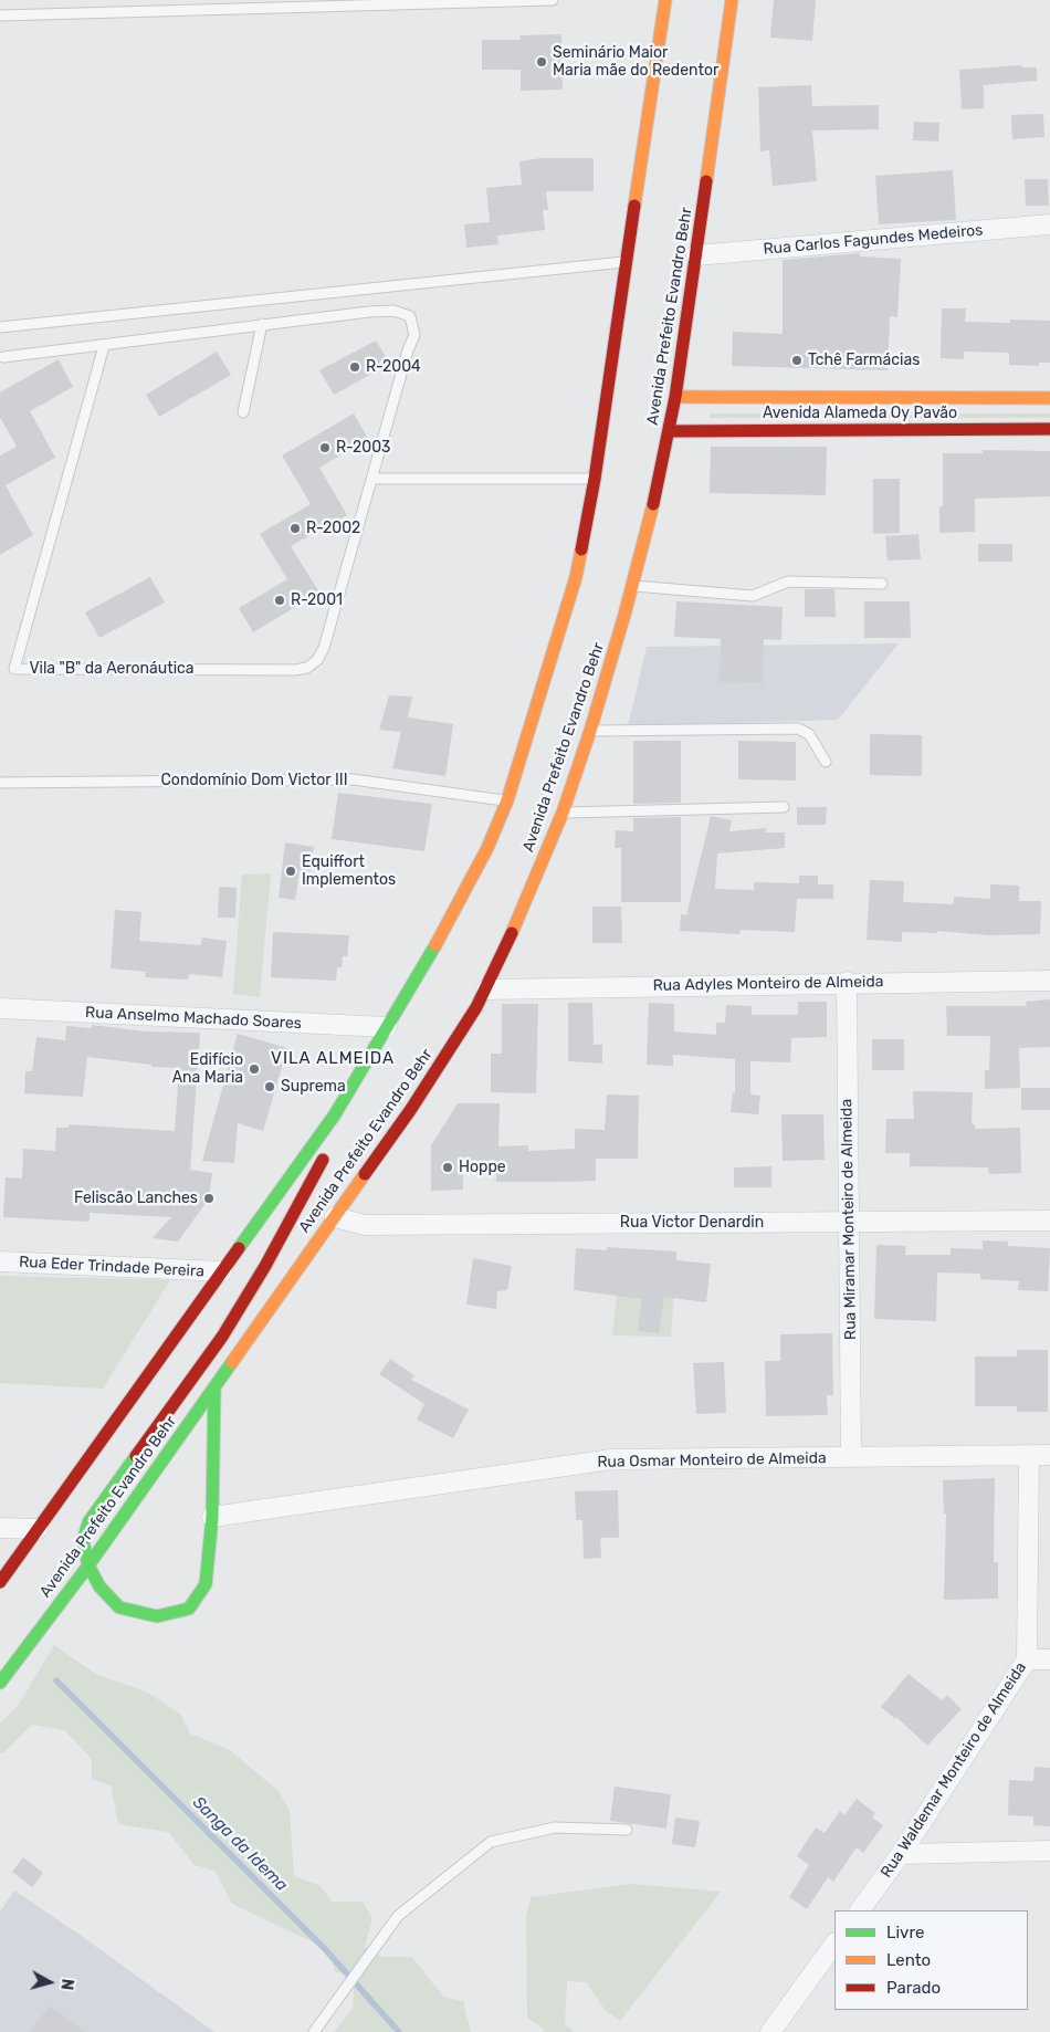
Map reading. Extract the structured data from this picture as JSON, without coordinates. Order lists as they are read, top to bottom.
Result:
{
  "streets": {
    "main road": ["Avenida Prefeito Evandro Behr", "Avenida Alameda Oy Pavão"],
    "street": [
      "Rua Carlos Fagundes Medeiros",
      "Rua Adyles Monteiro de Almeida",
      "Rua Anselmo Machado Soares",
      "Rua Miramar Monteiro de Almeida",
      "Rua Victor Denardin",
      "Rua Eder Trindade Pereira",
      "Rua Osmar Monteiro de Almeida",
      "Rua Waldemar Monteiro de Almeida"
    ],
    "lane": ["Vila \"B\" da Aeronáutica", "Condomínio Dom Victor III"]
  },
  "crossings": [
    ["Rua Carlos Fagundes Medeiros", "Avenida Prefeito Evandro Behr"],
    ["Avenida Prefeito Evandro Behr", "Avenida Alameda Oy Pavão"],
    ["Avenida Prefeito Evandro Behr", "Rua Adyles Monteiro de Almeida"],
    ["Avenida Prefeito Evandro Behr", "Rua Victor Denardin"],
    ["Rua Adyles Monteiro de Almeida", "Rua Miramar Monteiro de Almeida"],
    ["Rua Miramar Monteiro de Almeida", "Rua Victor Denardin"],
    ["Rua Miramar Monteiro de Almeida", "Rua Osmar Monteiro de Almeida"],
    ["Rua Osmar Monteiro de Almeida", "Rua Waldemar Monteiro de Almeida"]
  ],
  "districts": ["VILA ALMEIDA"],
  "water": ["Sanga da Idema"],
  "places": [
    "Seminário Maior Maria mãe do Redentor",
    "Tchê Farmácias",
    "R-2004",
    "R-2003",
    "R-2002",
    "R-2001",
    "Equiffort Implementos",
    "Edifício Ana Maria",
    "Suprema",
    "Hoppe",
    "Feliscão Lanches"
  ],
  "legend": ["Livre", "Lento", "Parado"],
  "north": "right"
}
